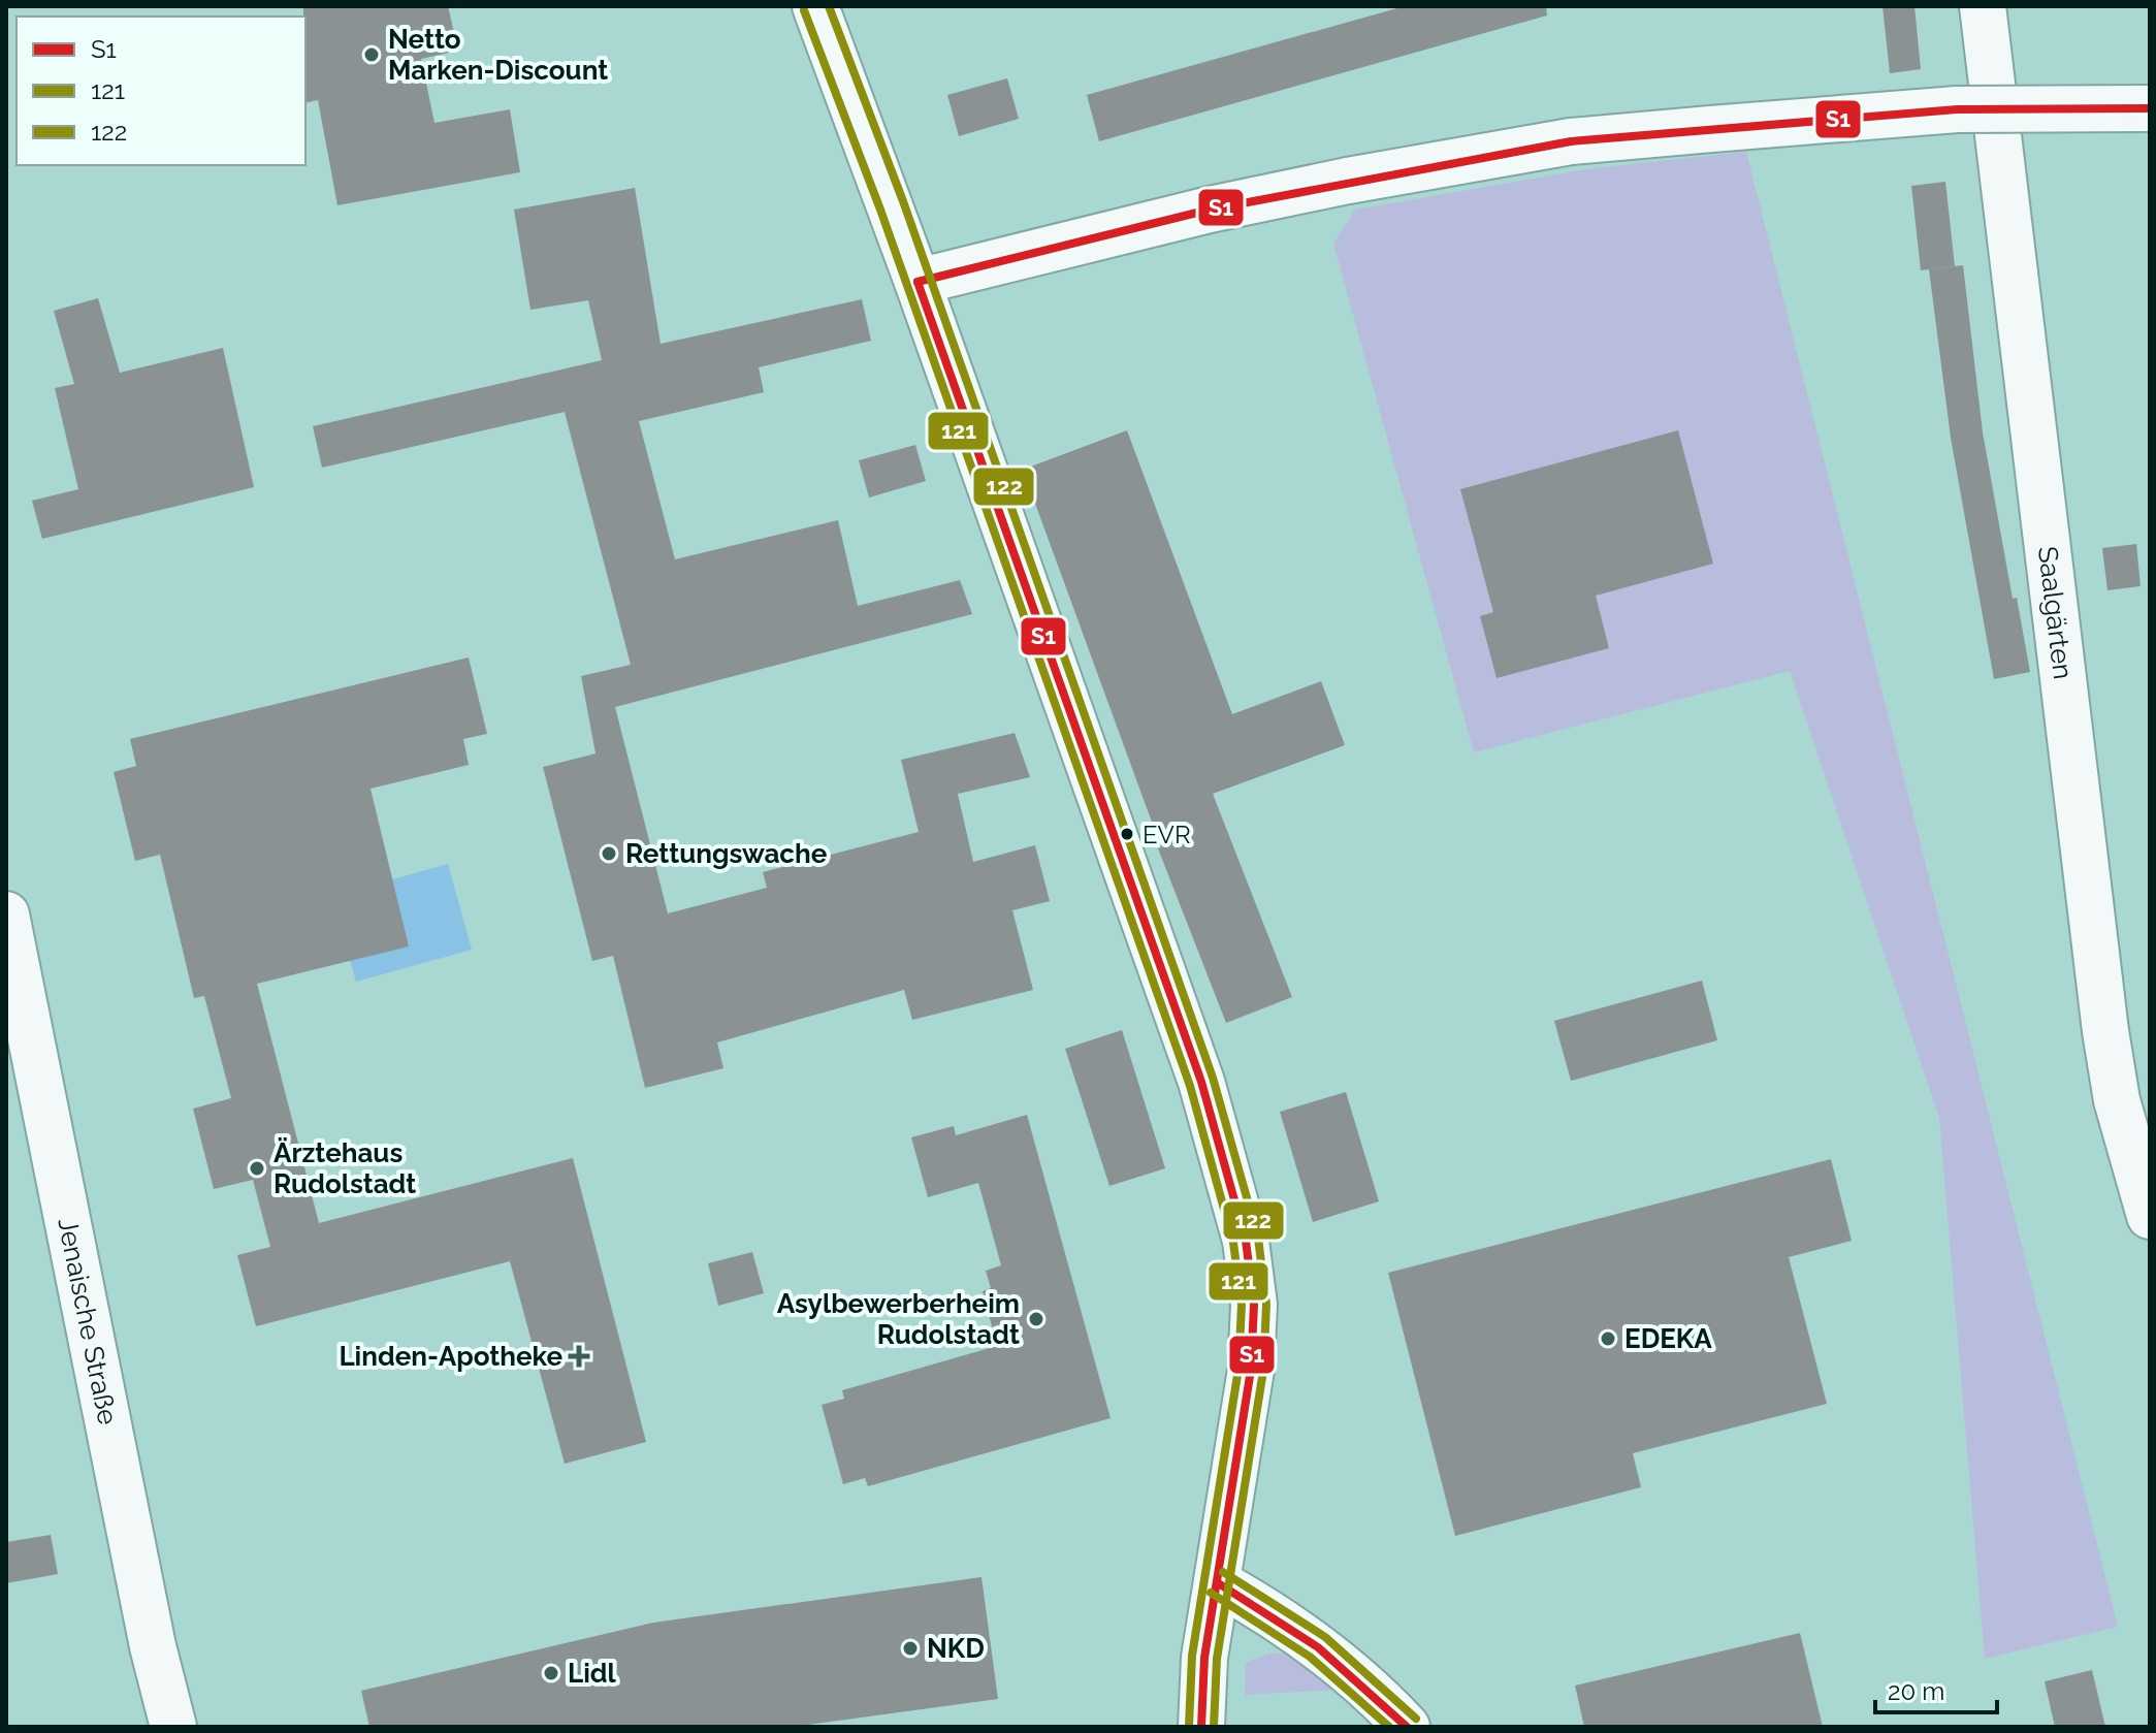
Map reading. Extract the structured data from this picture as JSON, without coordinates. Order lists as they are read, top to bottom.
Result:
{
  "streets": {
    "main road": ["Saalgärten", "Jenaische Straße"]
  },
  "places": {
    "other": [
      "Netto Marken-Discount",
      "EVR",
      "Rettungswache",
      "Ärztehaus Rudolstadt",
      "Asylbewerberheim Rudolstadt",
      "EDEKA",
      "NKD",
      "Lidl"
    ],
    "health": ["Linden-Apotheke"]
  },
  "lines": ["transit line 122", "transit line 121", "transit line S1"],
  "legend": ["S1", "121", "122"],
  "scale_bar": "20 m"
}
